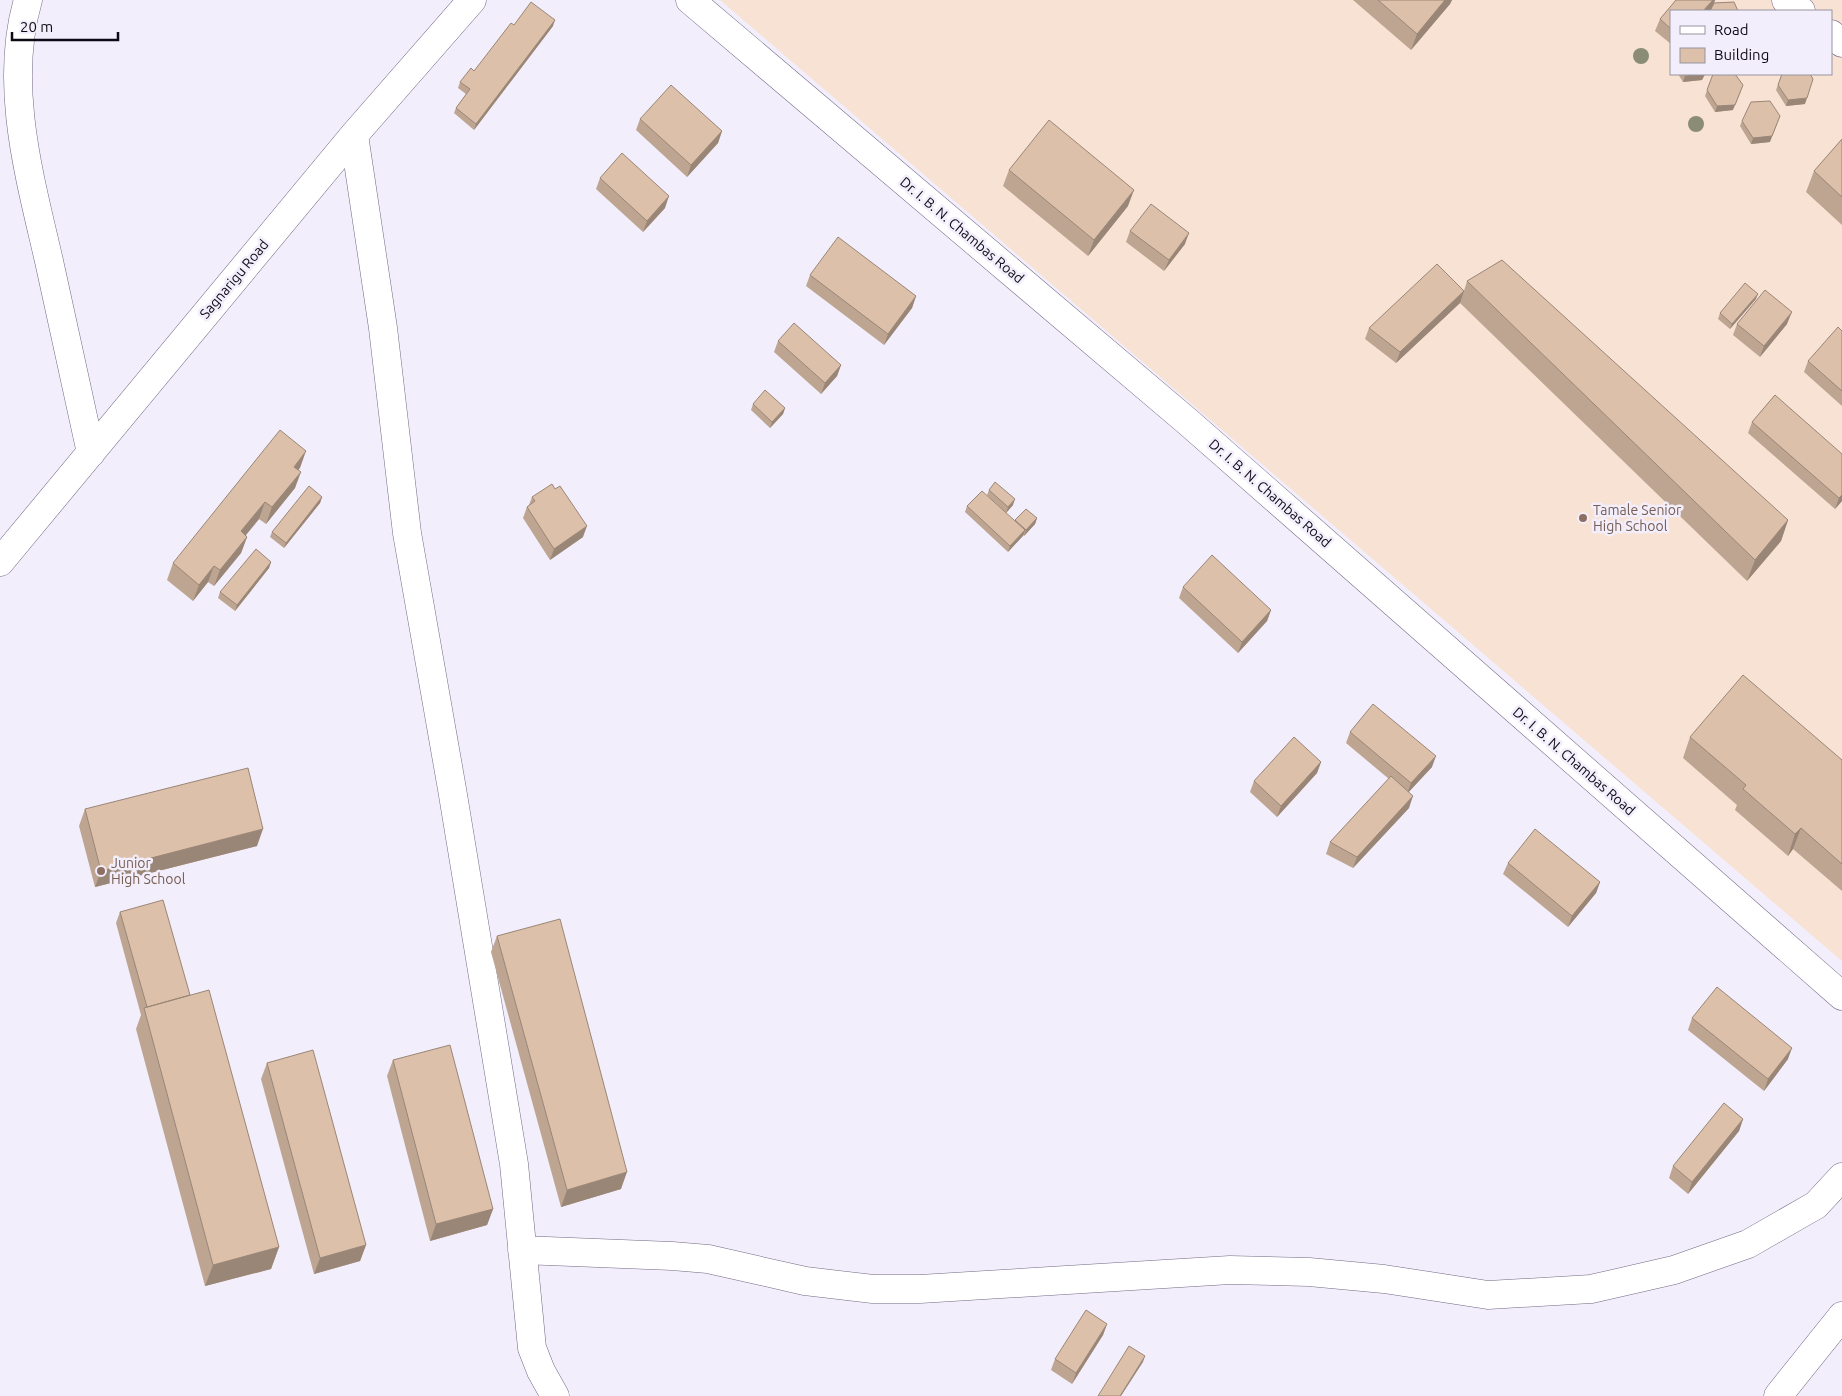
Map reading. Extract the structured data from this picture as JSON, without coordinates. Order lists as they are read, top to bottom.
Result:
{
  "streets": {
    "street": ["Dr. I. B. N. Chambas Road", "Sagnarigu Road"]
  },
  "places": ["Tamale Senior High School", "Junior High School"],
  "legend": ["Road", "Building"],
  "scale_bar": "20 m"
}
